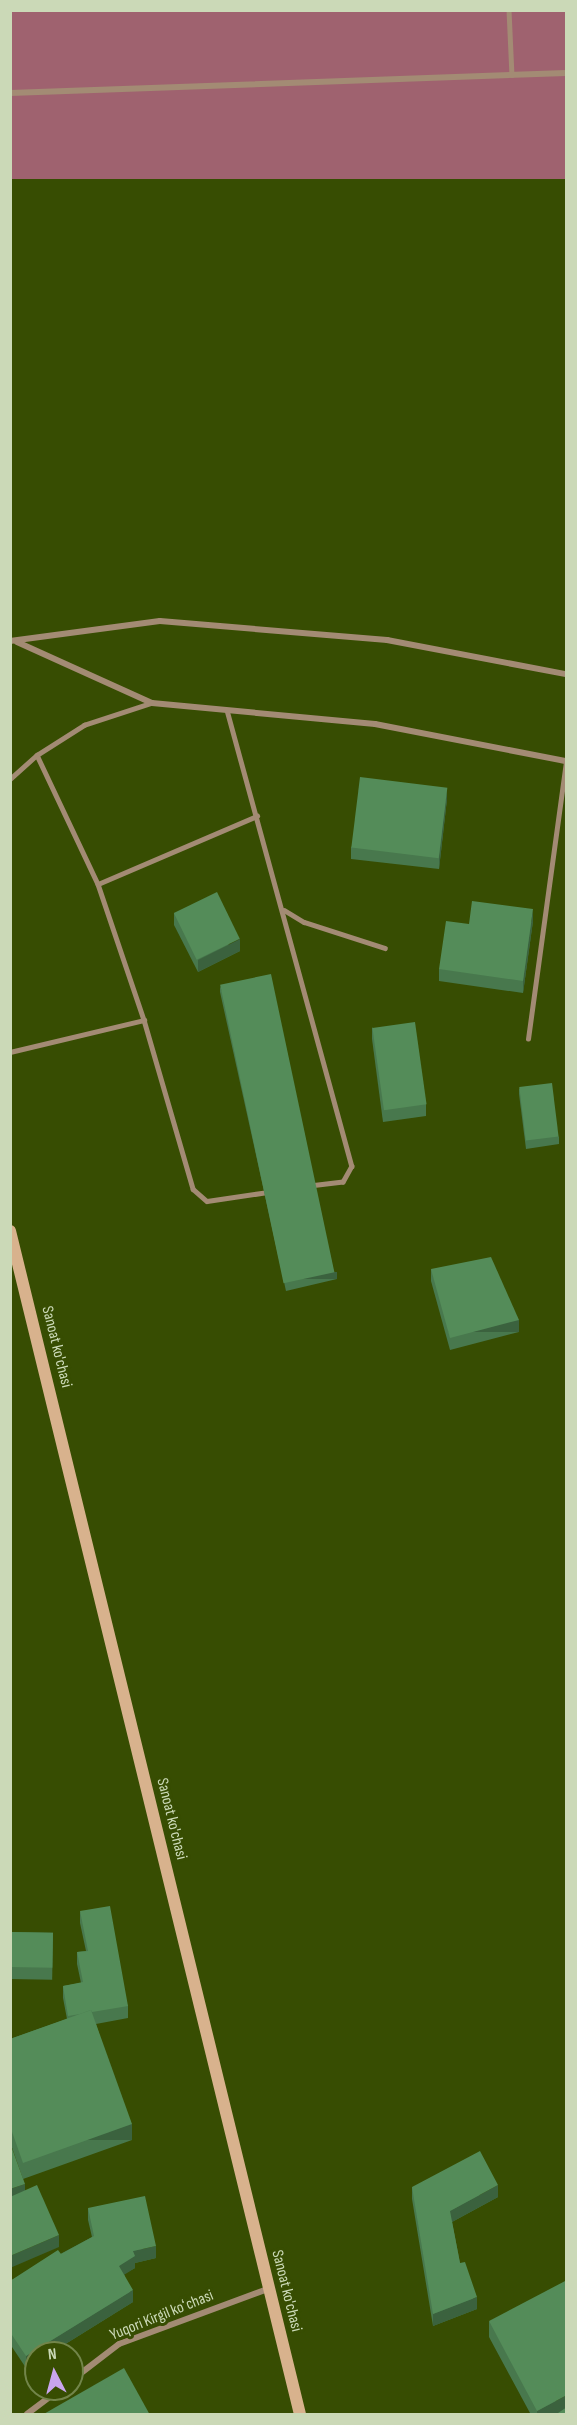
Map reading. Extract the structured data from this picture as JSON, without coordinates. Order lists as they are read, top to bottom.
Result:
{
  "streets": {
    "main road": ["Sanoat ko'chasi"],
    "street": ["Yuqori Kirgil koʻchasi"]
  },
  "crossings": [
    ["Sanoat ko'chasi", "Yuqori Kirgil koʻchasi"]
  ],
  "north": "top"
}
